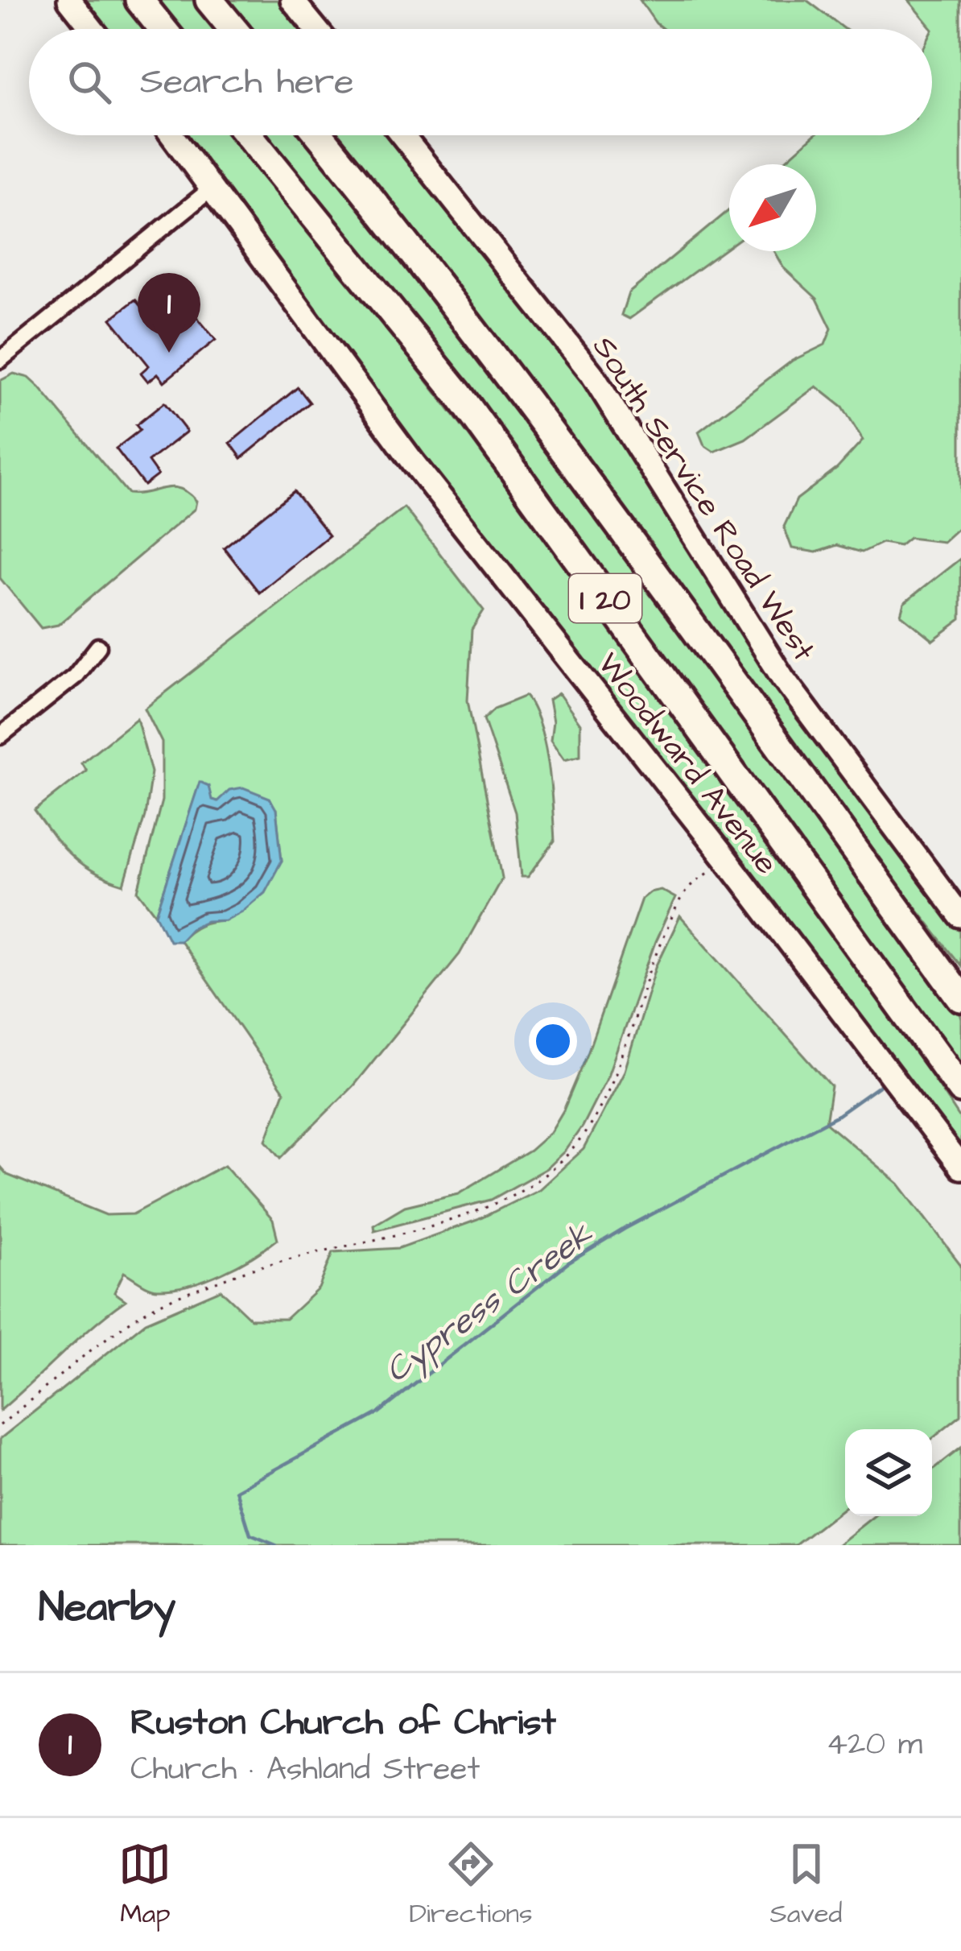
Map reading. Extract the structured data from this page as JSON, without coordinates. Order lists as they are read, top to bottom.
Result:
{
  "streets": {
    "highway": ["I 20"],
    "main road": ["South Service Road West", "Woodward Avenue"]
  },
  "water": ["Cypress Creek"],
  "north": "bottom left",
  "page": {
    "search": "Search here",
    "pins": "1",
    "heading": "Nearby",
    "list": [
      {
        "mark": "1",
        "name": "Ruston Church of Christ",
        "note": "Church · Ashland Street",
        "value": "420 m"
      }
    ],
    "nav": ["Map", "Directions", "Saved"]
  }
}
